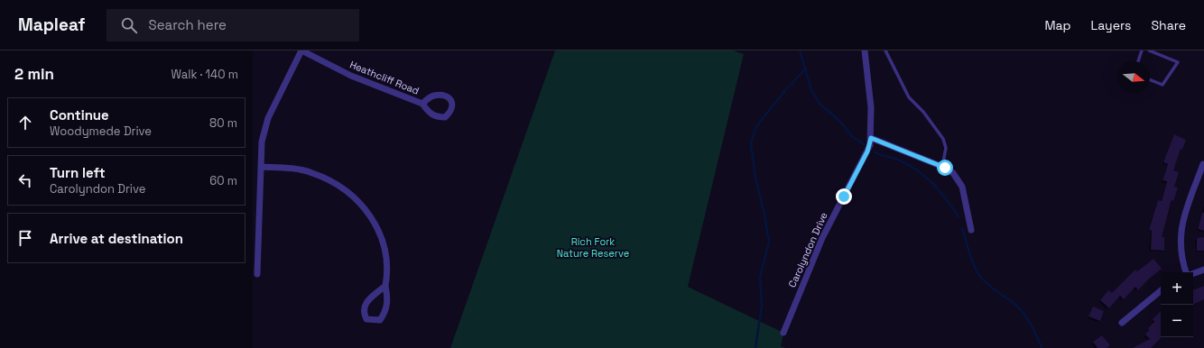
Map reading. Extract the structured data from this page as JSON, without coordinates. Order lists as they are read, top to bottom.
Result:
{
  "streets": {
    "street": ["Heathcliff Road", "Carolyndon Drive"]
  },
  "parks": ["Rich Fork Nature Reserve"],
  "north": "right",
  "page": {
    "header": "Mapleaf",
    "search": "Search here",
    "nav": ["Map", "Layers", "Share"],
    "heading": ["2 min", "Walk · 140 m"],
    "list": [
      ["Continue", "Woodymede Drive", "80 m"],
      ["Turn left", "Carolyndon Drive", "60 m"],
      "Arrive at destination"
    ],
    "map_buttons": ["+", "−"]
  }
}
